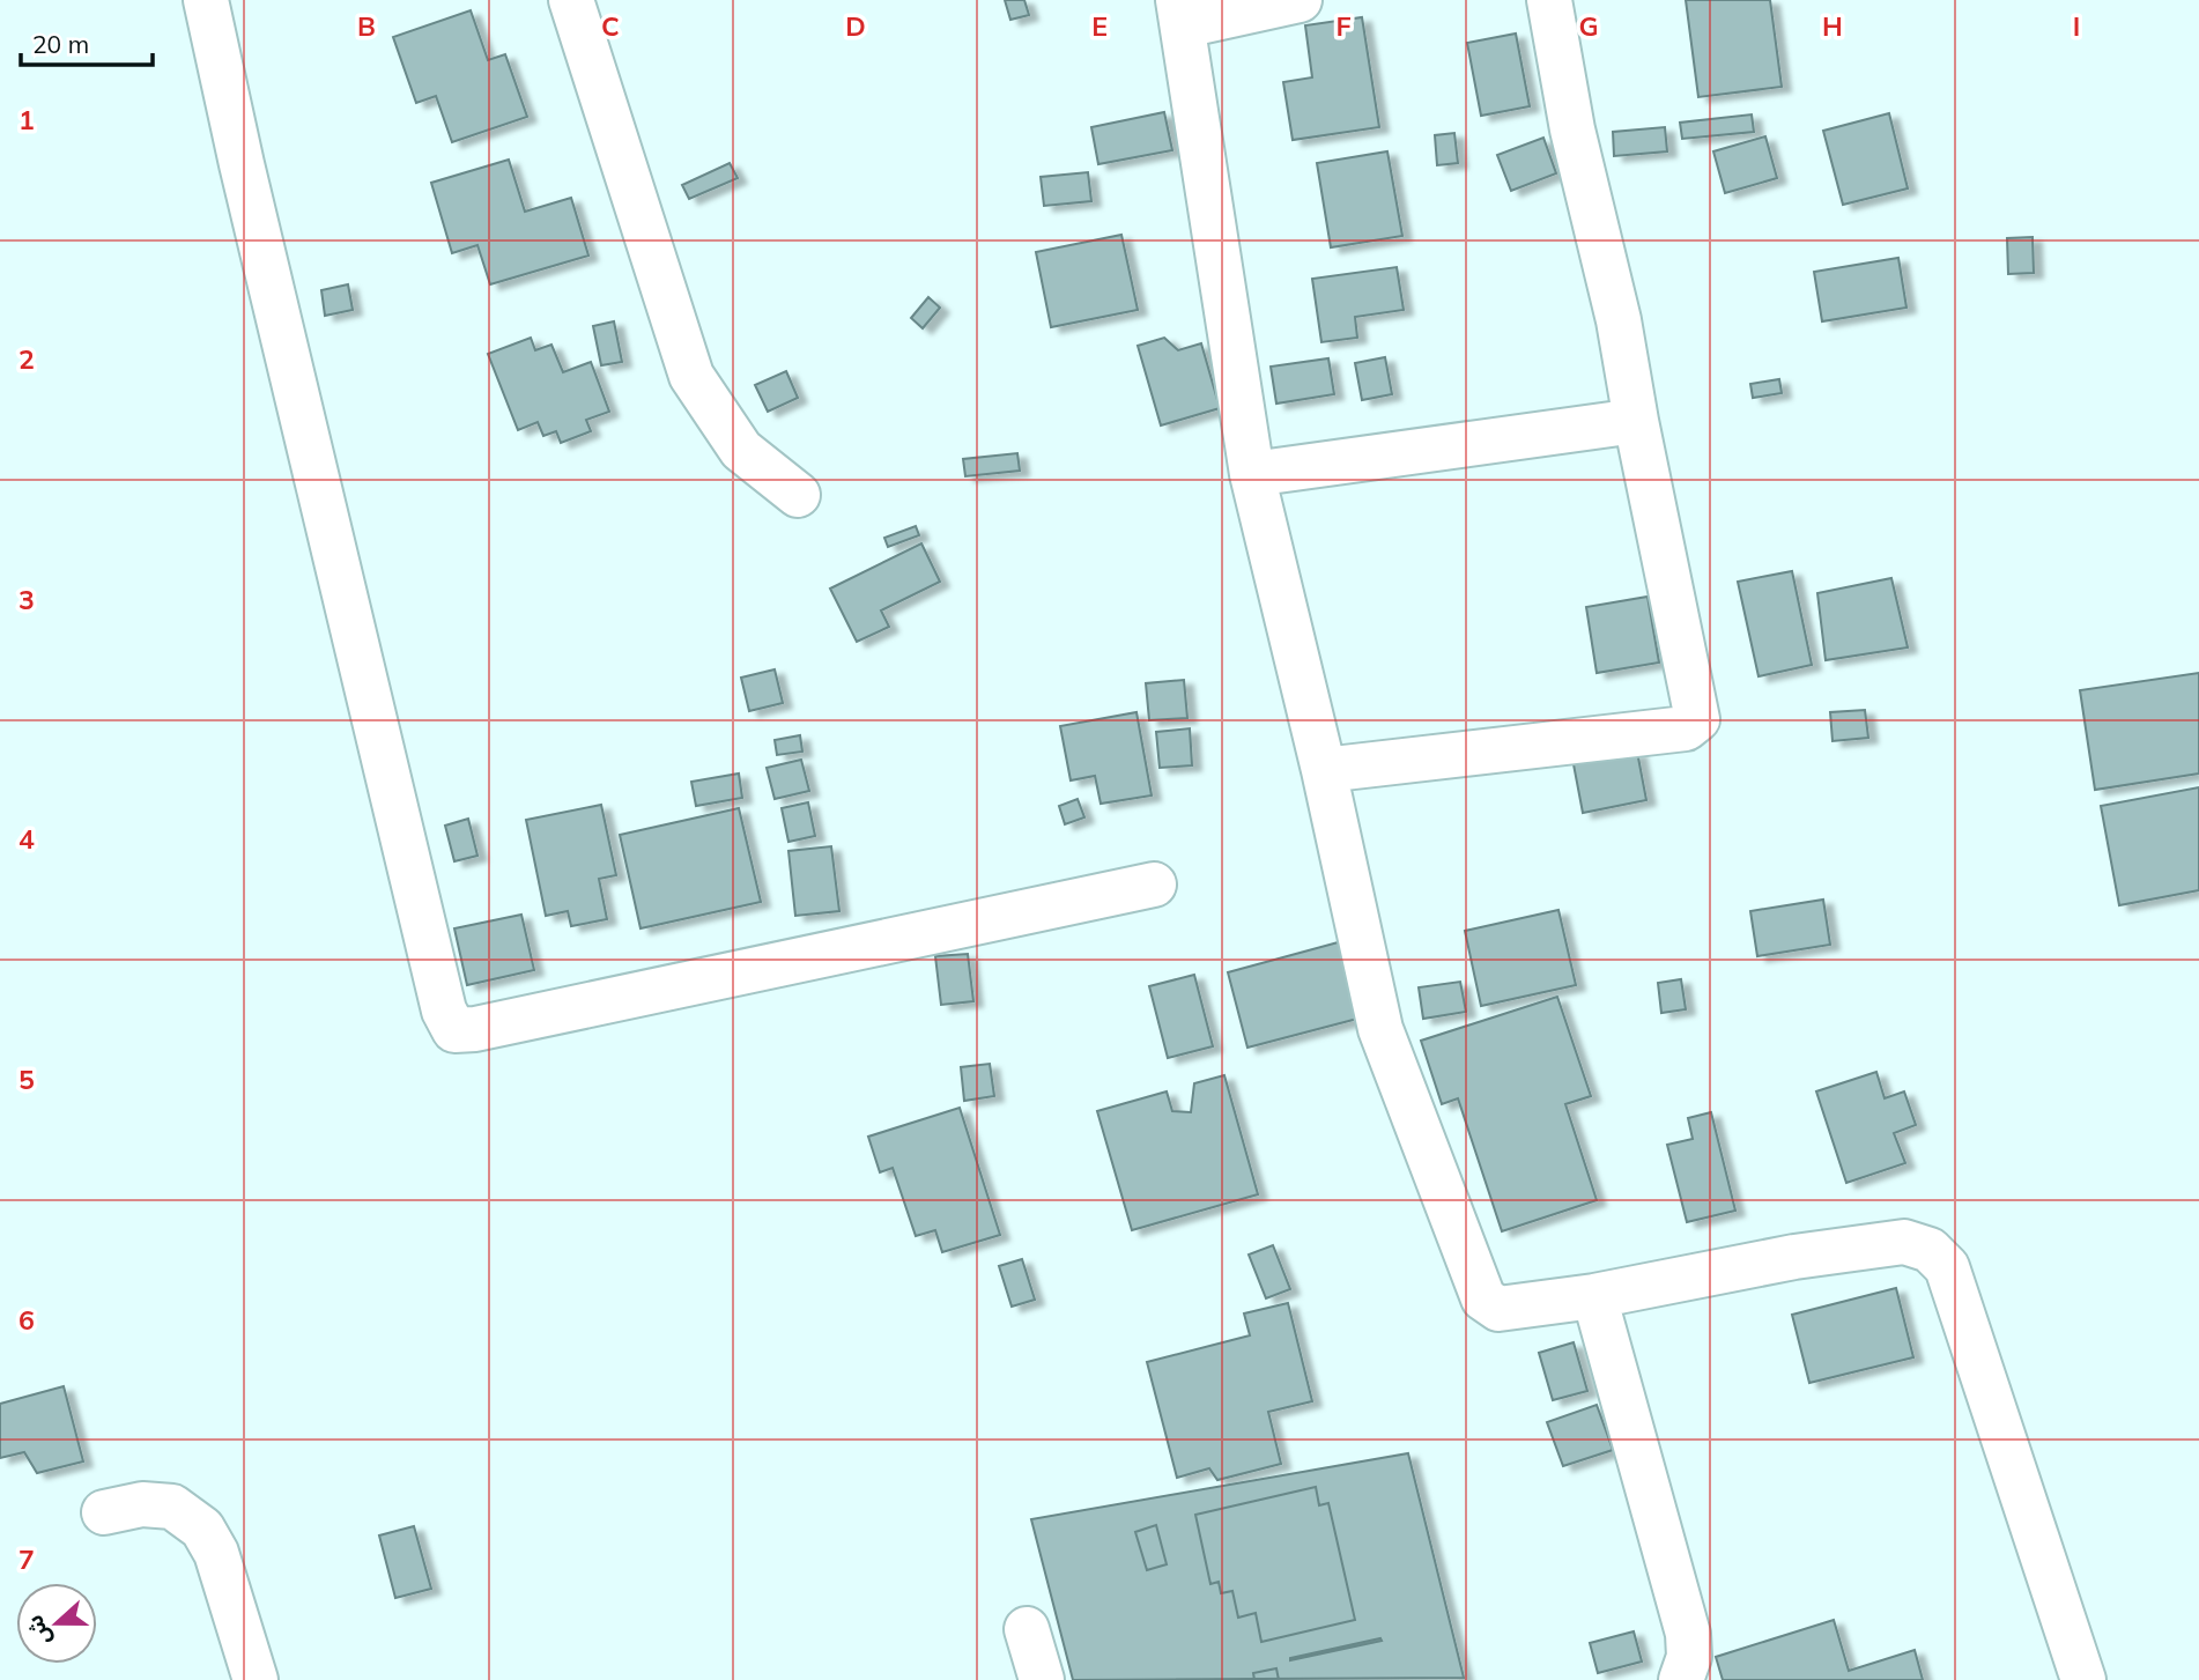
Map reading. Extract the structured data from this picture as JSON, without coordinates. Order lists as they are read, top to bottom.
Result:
{
  "scale_bar": "20 m",
  "north": "left",
  "grid": {
    "columns": [
      "B",
      "C",
      "D",
      "E",
      "F",
      "G",
      "H",
      "I"
    ],
    "rows": [
      "1",
      "2",
      "3",
      "4",
      "5",
      "6",
      "7"
    ]
  }
}
